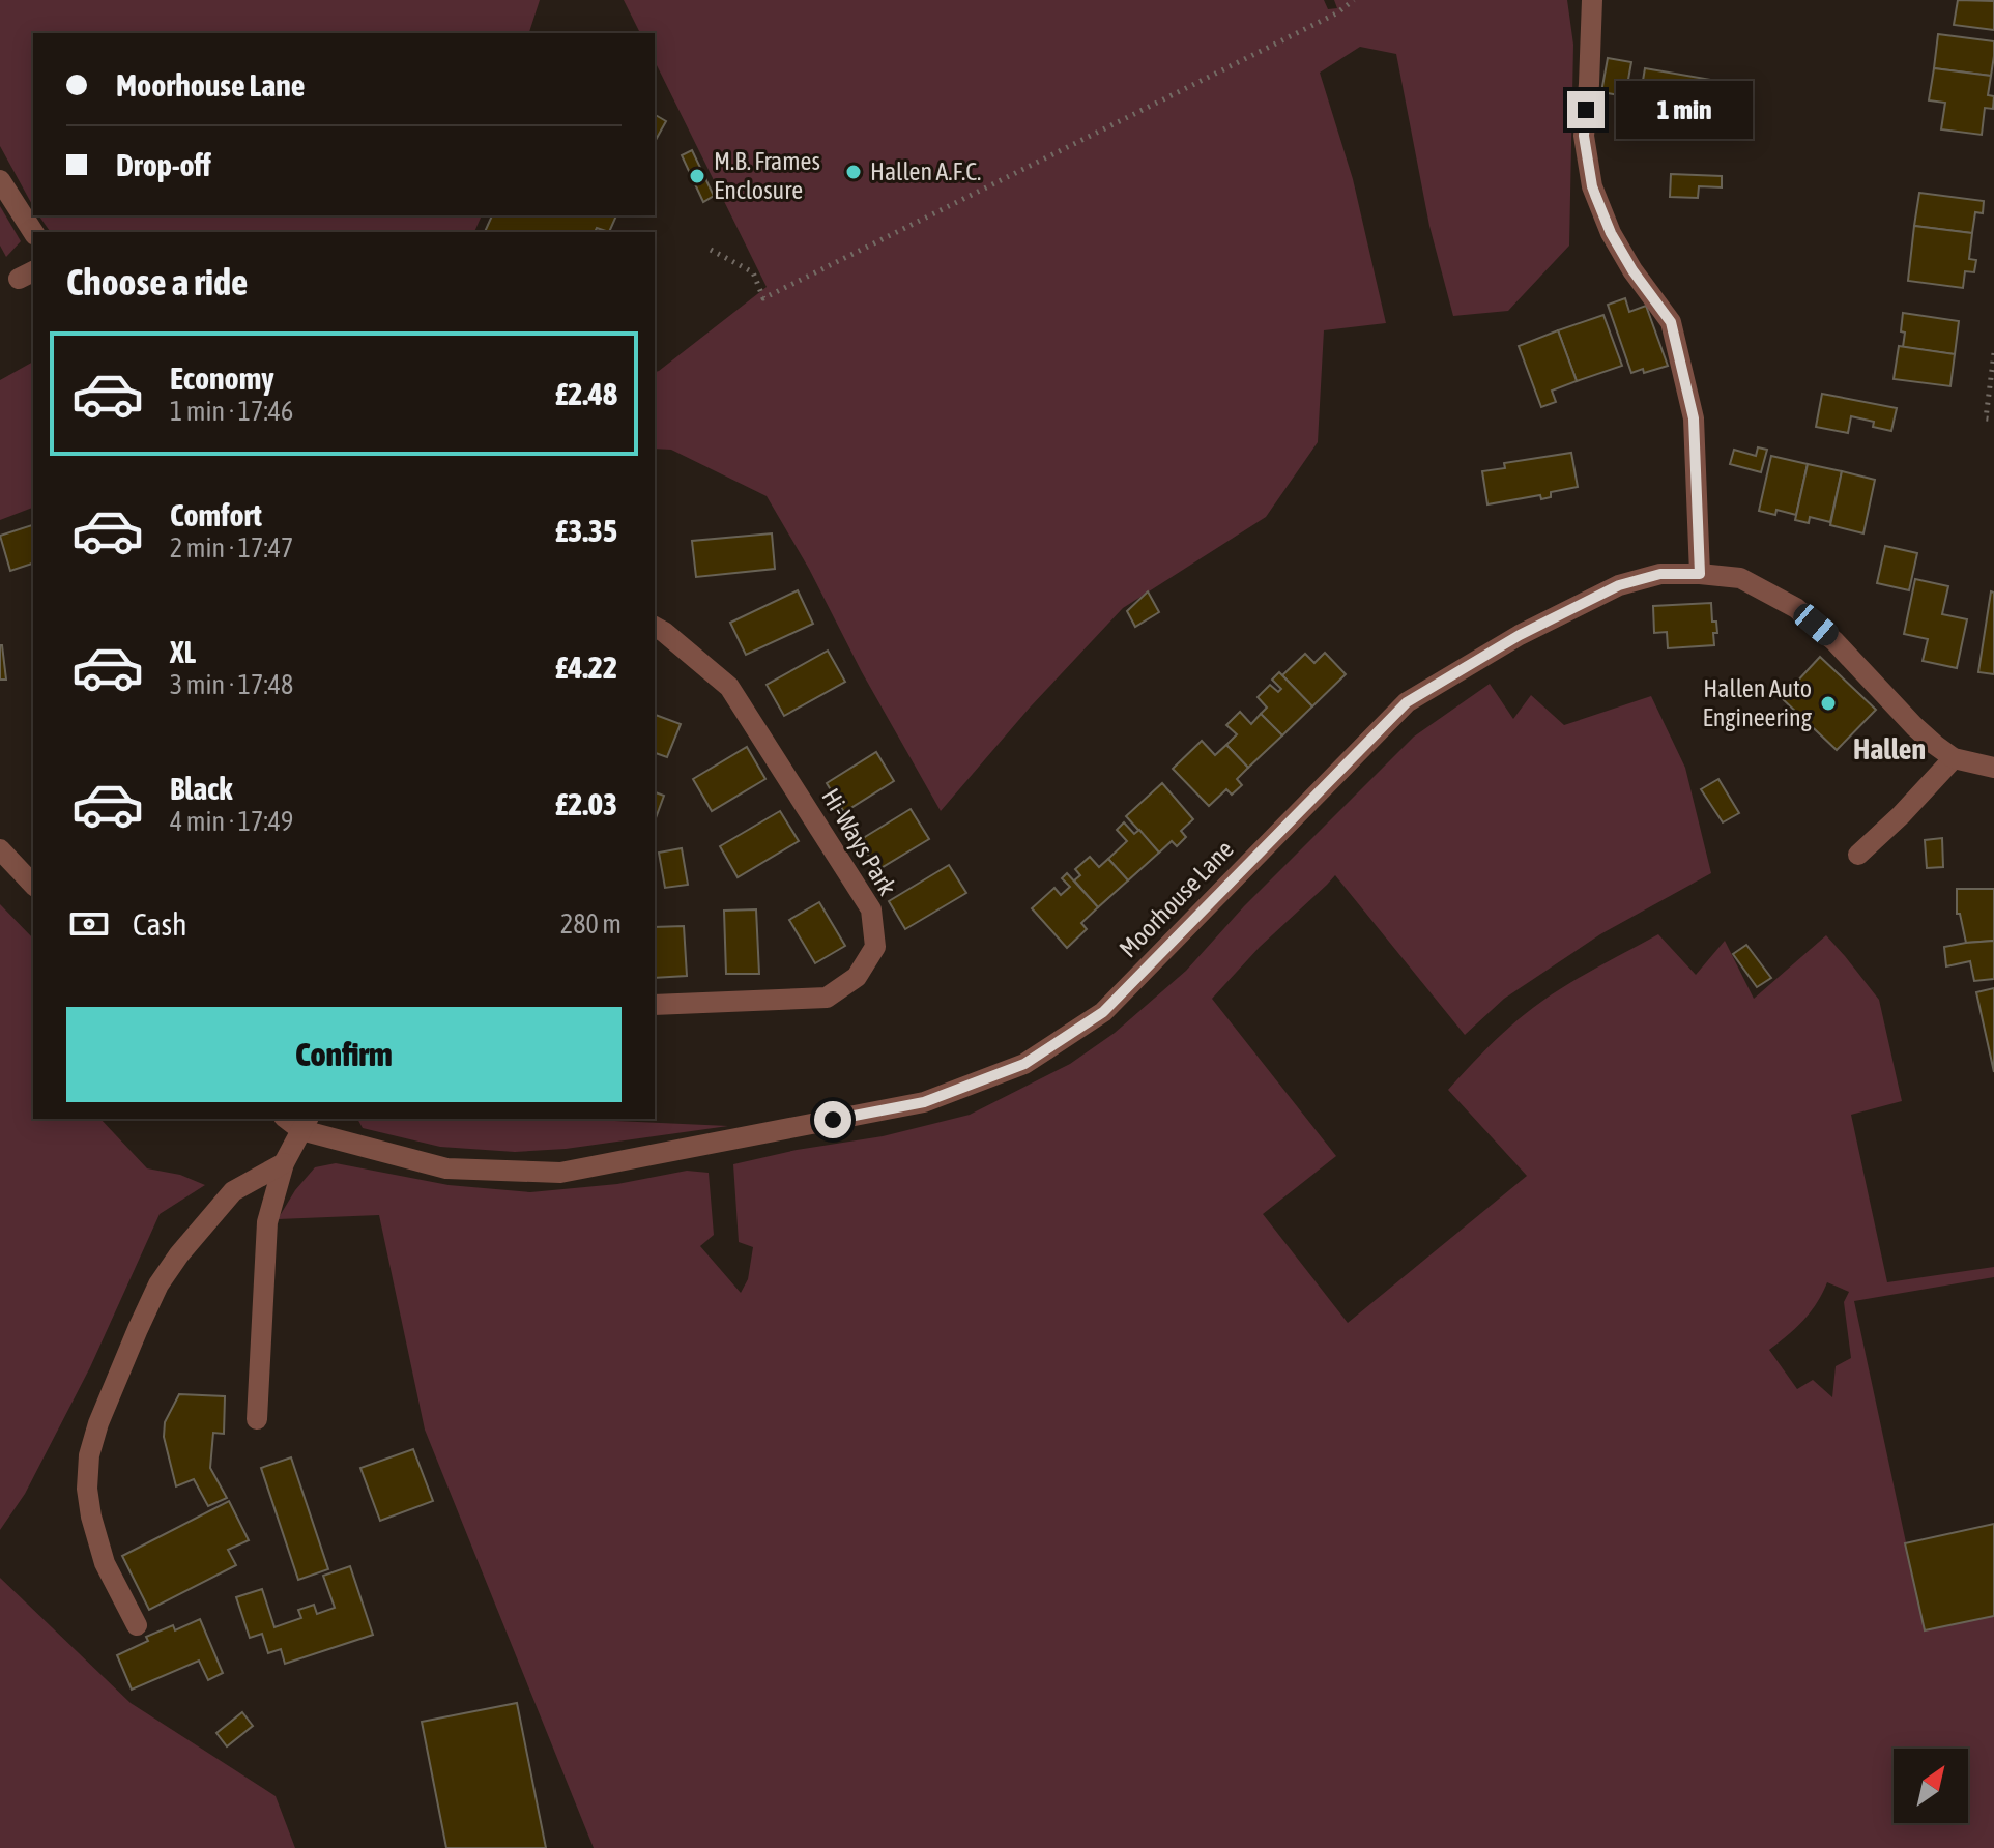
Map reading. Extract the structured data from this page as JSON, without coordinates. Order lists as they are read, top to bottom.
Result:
{
  "streets": {
    "street": ["Hi-Ways Park", "Moorhouse Lane"]
  },
  "districts": ["Hallen"],
  "places": ["Hallen A.F.C.", "M.B. Frames Enclosure", "Hallen Auto Engineering"],
  "north": "top right",
  "page": {
    "banner": ["Moorhouse Lane", "Drop-off"],
    "bubble": "1 min",
    "heading": "Choose a ride",
    "list": [
      {
        "name": "Economy",
        "note": "1 min · 17:46",
        "value": "£2.48"
      },
      {
        "name": "Comfort",
        "note": "2 min · 17:47",
        "value": "£3.35"
      },
      {
        "name": "XL",
        "note": "3 min · 17:48",
        "value": "£4.22"
      },
      {
        "name": "Black",
        "note": "4 min · 17:49",
        "value": "£2.03"
      }
    ],
    "pay": ["Cash", "280 m"],
    "buttons": "Confirm"
  }
}
